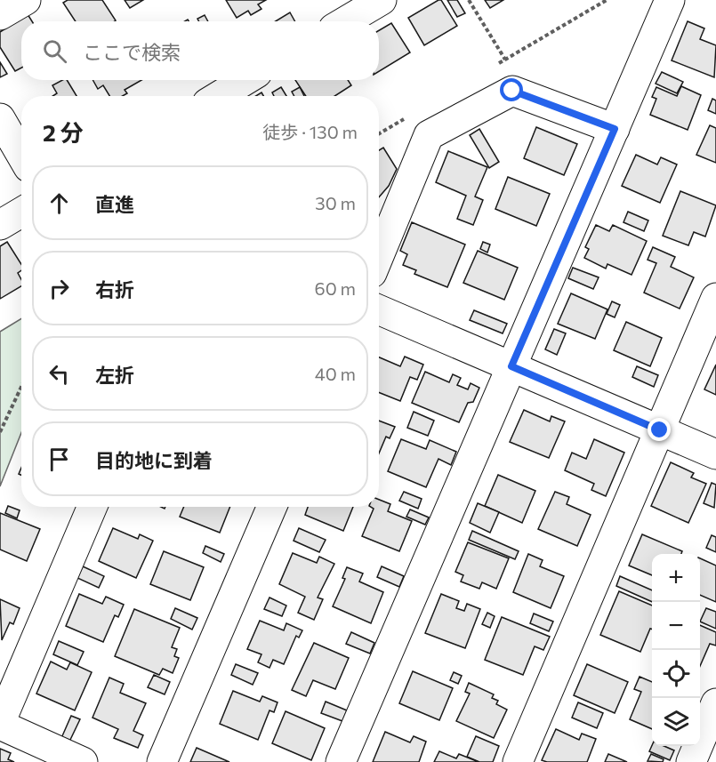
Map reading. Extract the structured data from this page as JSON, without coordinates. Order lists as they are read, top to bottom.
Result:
{
  "page": {
    "search": "ここで検索",
    "heading": ["2 分", "徒歩 · 130 m"],
    "list": [
      ["直進", "30 m"],
      ["右折", "60 m"],
      ["左折", "40 m"],
      "目的地に到着"
    ],
    "map_buttons": ["+", "−"]
  }
}
